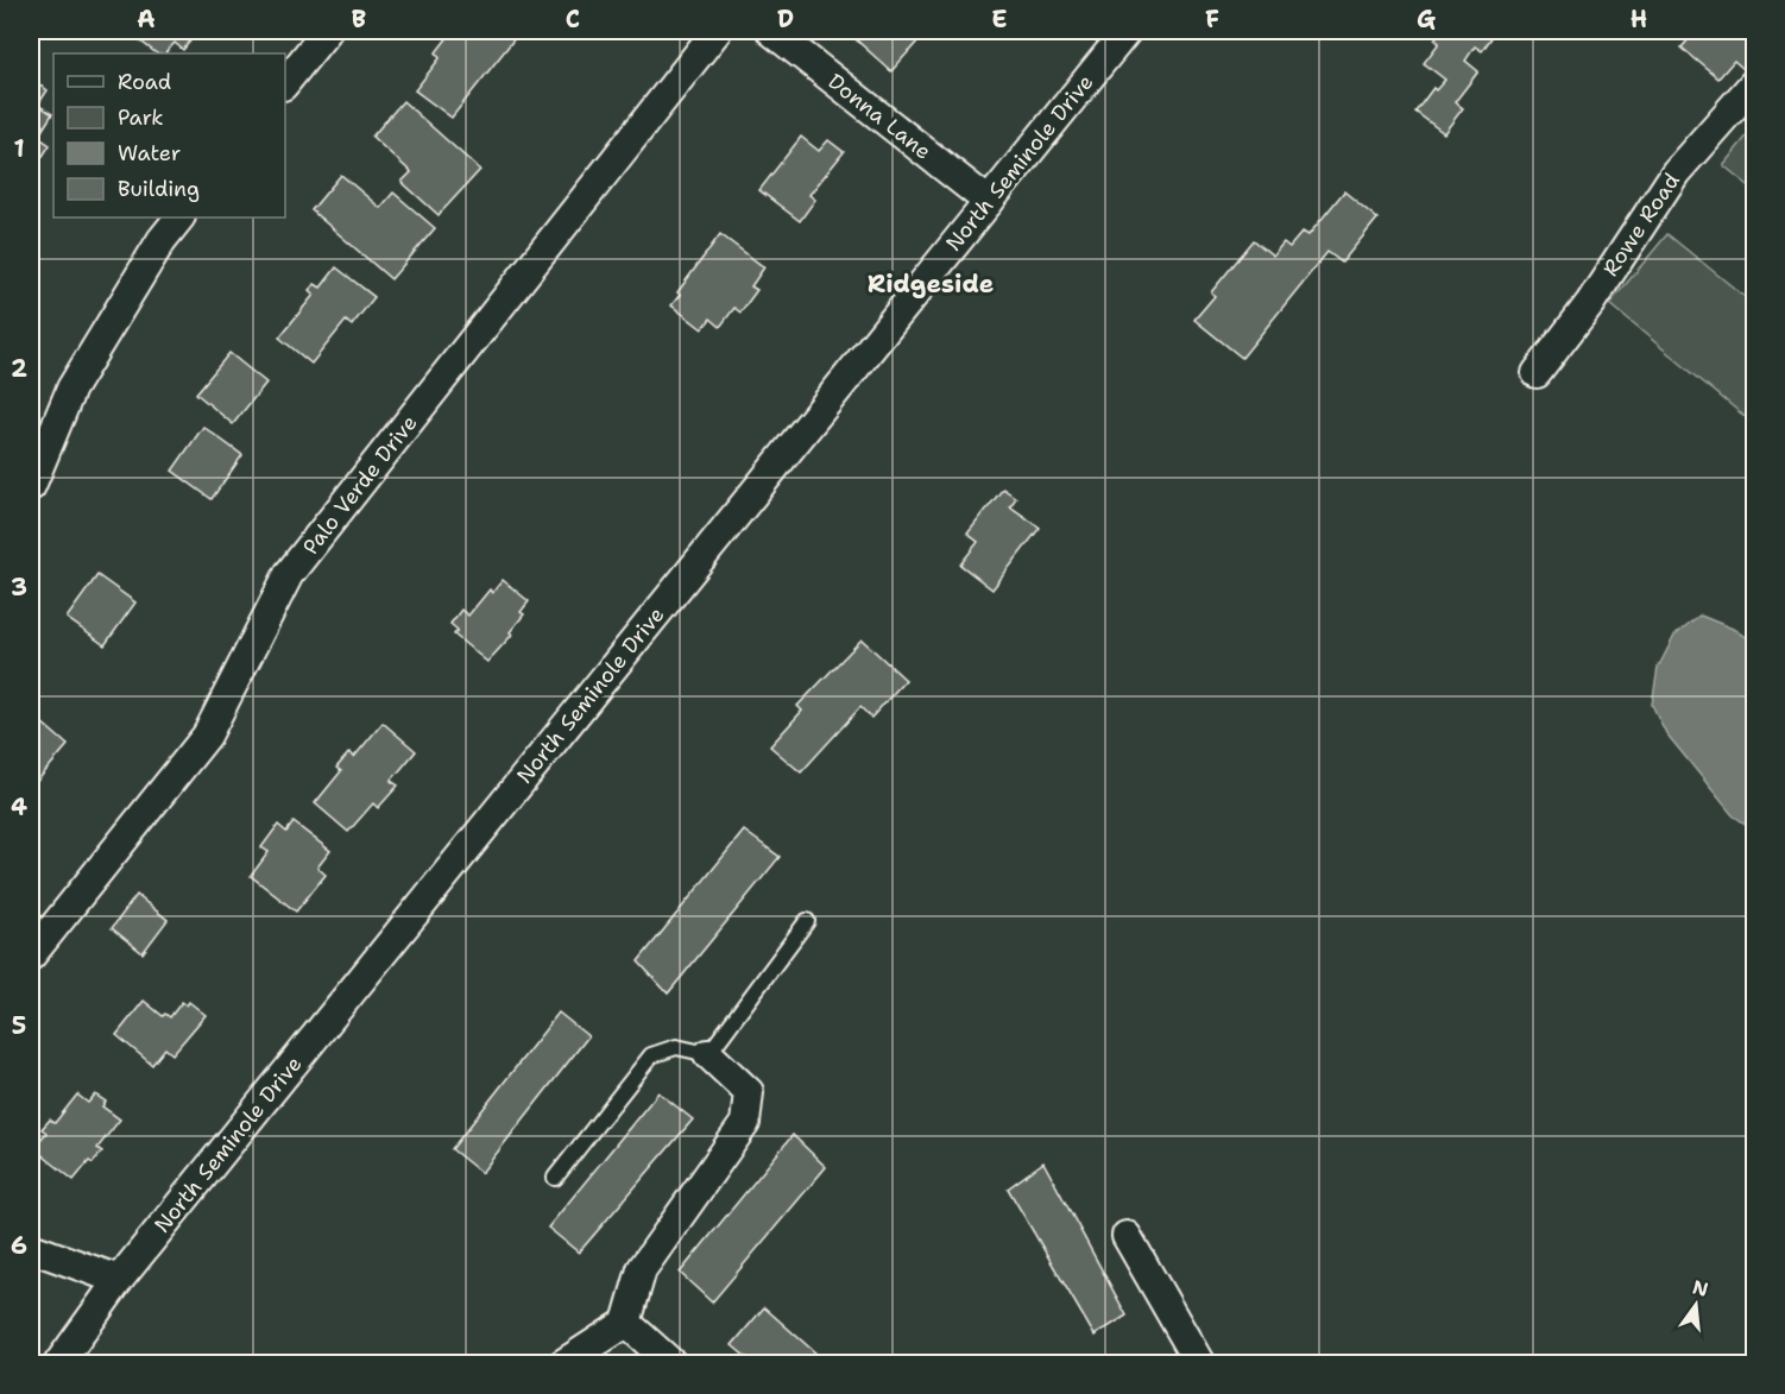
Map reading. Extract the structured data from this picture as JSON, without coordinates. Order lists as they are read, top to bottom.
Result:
{
  "streets": {
    "street": [
      "Donna Lane",
      "North Seminole Drive",
      "Rowe Road",
      "Palo Verde Drive"
    ]
  },
  "crossings": [
    ["Donna Lane", "North Seminole Drive"]
  ],
  "districts": ["Ridgeside"],
  "legend": [
    "Road",
    "Park",
    "Water",
    "Building"
  ],
  "north": "top",
  "grid": {
    "columns": [
      "A",
      "B",
      "C",
      "D",
      "E",
      "F",
      "G",
      "H"
    ],
    "rows": [
      "1",
      "2",
      "3",
      "4",
      "5",
      "6"
    ]
  }
}
